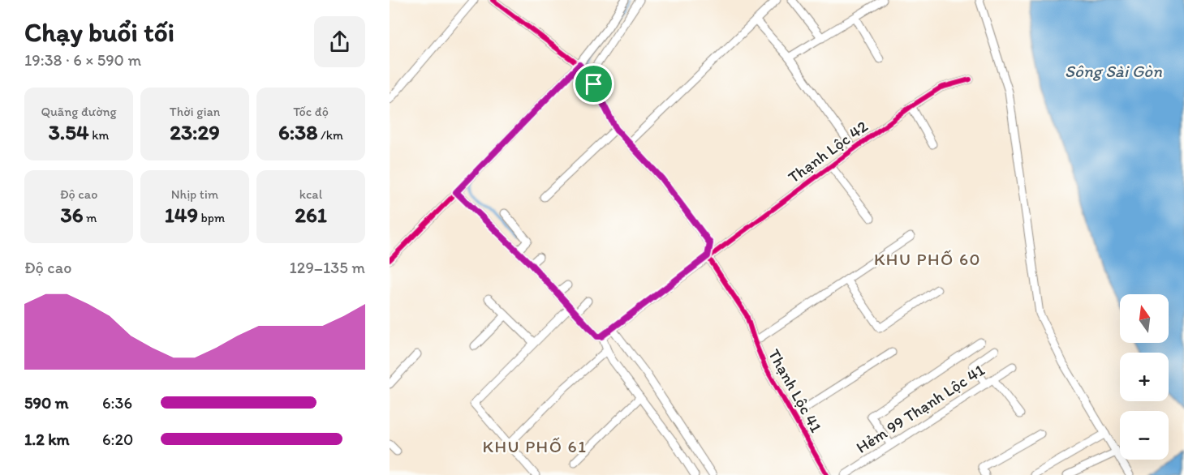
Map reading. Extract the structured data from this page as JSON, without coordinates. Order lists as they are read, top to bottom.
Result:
{
  "streets": {
    "street": ["Thạnh Lộc 42", "Thạnh Lộc 41", "Hẻm 99 Thạnh Lộc 41"]
  },
  "crossings": [
    ["Thạnh Lộc 42", "Thạnh Lộc 41"]
  ],
  "districts": ["KHU PHỐ 60", "KHU PHỐ 61"],
  "water": ["Sông Sài Gòn"],
  "north": "top",
  "page": {
    "heading": ["Chạy buổi tối", "19:38 · 6 × 590 m"],
    "stats": [
      ["Quãng đường", "3.54 km"],
      ["Thời gian", "23:29"],
      ["Tốc độ", "6:38 /km"],
      ["Độ cao", "36 m"],
      ["Nhịp tim", "149 bpm"],
      ["kcal", "261"]
    ],
    "chart": ["Độ cao", "129–135 m"],
    "map_buttons": ["+", "−"],
    "list": [
      {
        "name": "590 m",
        "note": "6:36"
      },
      {
        "name": "1.2 km",
        "note": "6:20"
      }
    ]
  }
}
